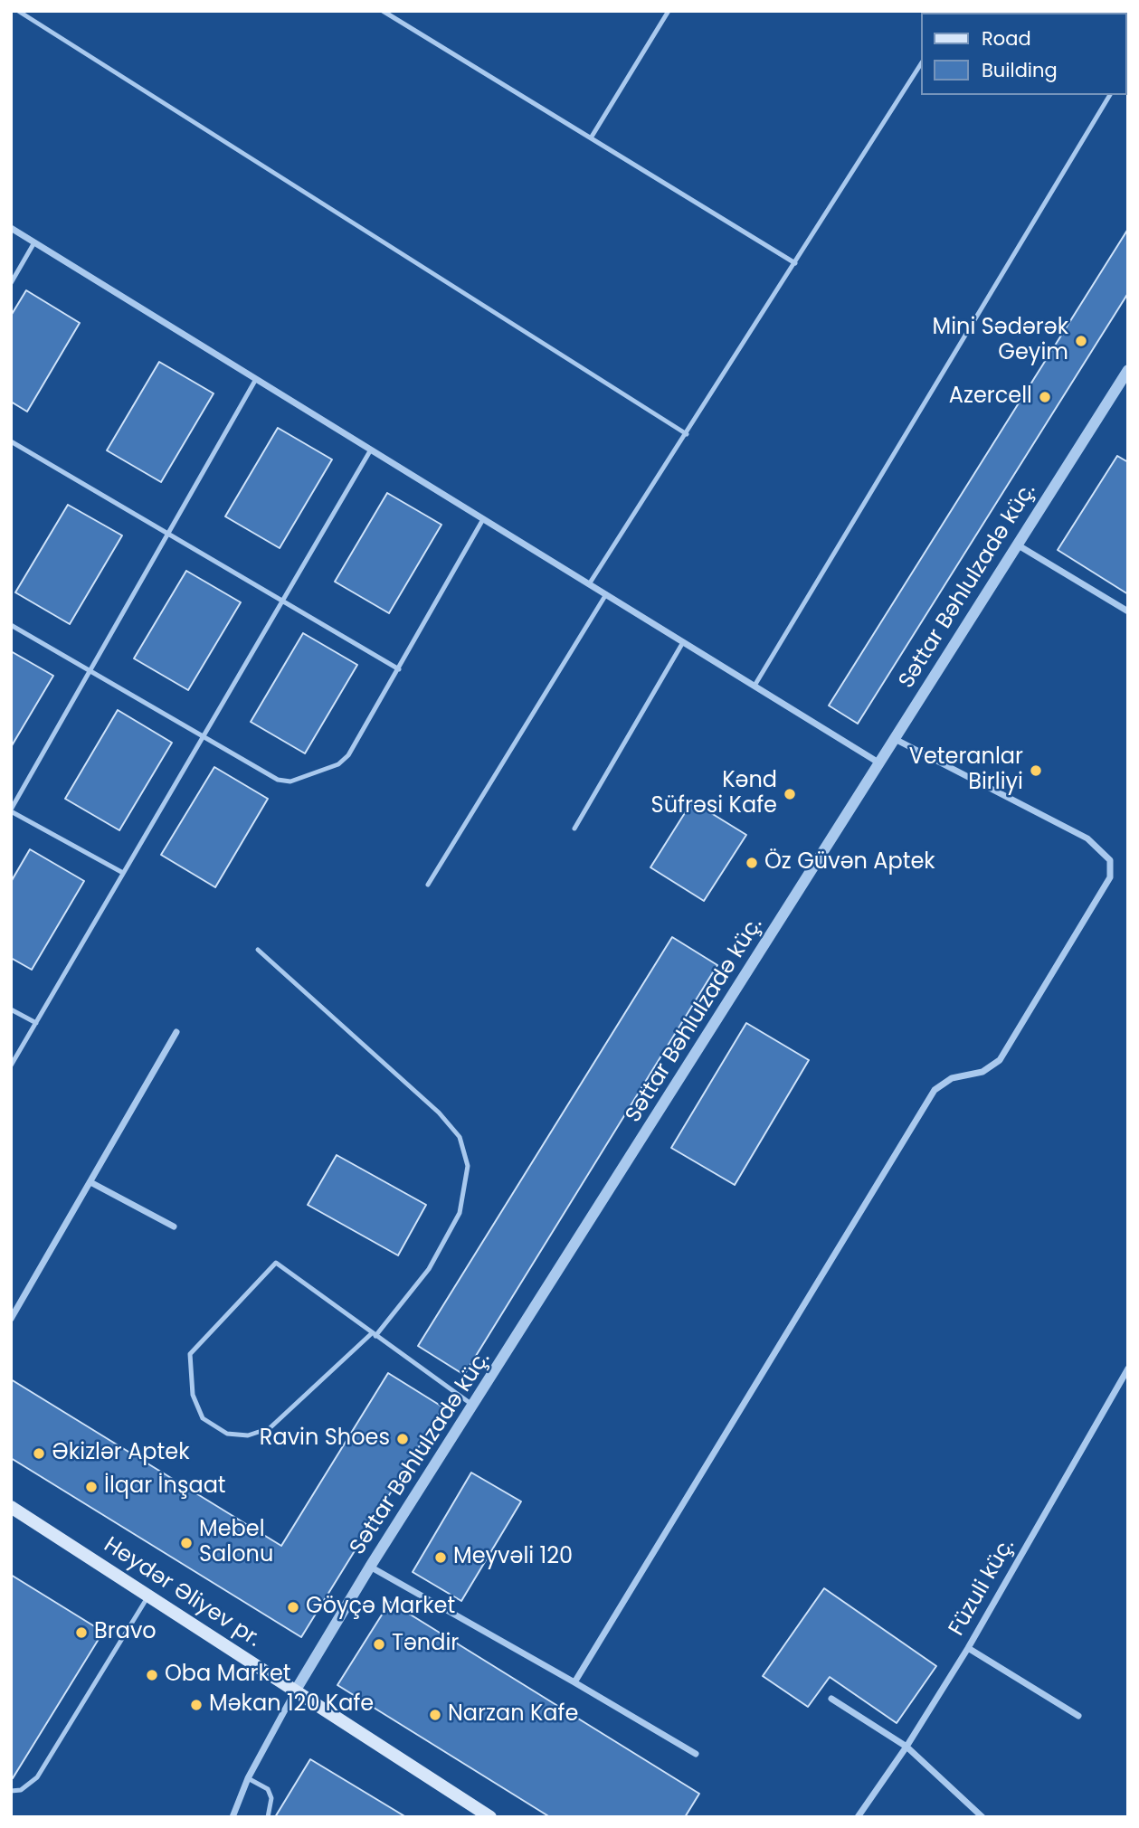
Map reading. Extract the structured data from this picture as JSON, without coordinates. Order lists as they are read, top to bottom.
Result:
{
  "streets": {
    "main road": ["Heydər Əliyev pr."],
    "street": ["Səttar Bəhlulzadə küç.", "Füzuli küç."]
  },
  "crossings": [
    ["Səttar Bəhlulzadə küç.", "Heydər Əliyev pr."]
  ],
  "places": [
    "Mini Sədərək Geyim",
    "Azercell",
    "Veteranlar Birliyi",
    "Kənd Süfrəsi Kafe",
    "Öz Güvən Aptek",
    "Ravin Shoes",
    "Əkizlər Aptek",
    "İlqar İnşaat",
    "Mebel Salonu",
    "Meyvəli 120",
    "Göyçə Market",
    "Bravo",
    "Təndir",
    "Oba Market",
    "Məkan 120 Kafe",
    "Narzan Kafe"
  ],
  "legend": ["Road", "Building"]
}
